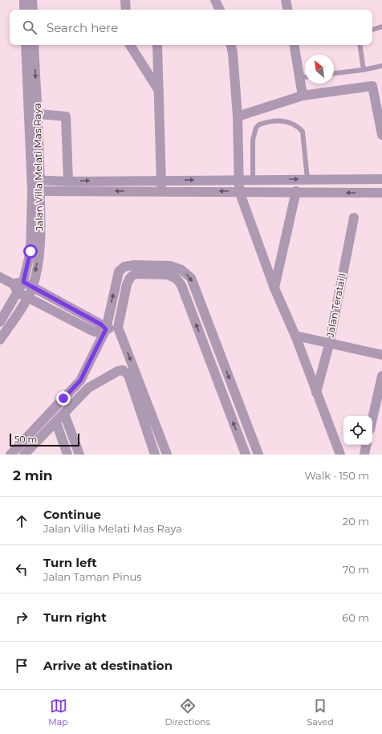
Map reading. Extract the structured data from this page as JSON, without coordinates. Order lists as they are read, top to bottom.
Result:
{
  "streets": {
    "street": ["Jalan Villa Melati Mas Raya", "Jalan Teratai I"]
  },
  "scale_bar": "50 m",
  "north": "top left",
  "page": {
    "search": "Search here",
    "scale": "50 m",
    "heading": ["2 min", "Walk · 150 m"],
    "list": [
      ["Continue", "Jalan Villa Melati Mas Raya", "20 m"],
      ["Turn left", "Jalan Taman Pinus", "70 m"],
      ["Turn right", "60 m"],
      "Arrive at destination"
    ],
    "nav": ["Map", "Directions", "Saved"]
  }
}
